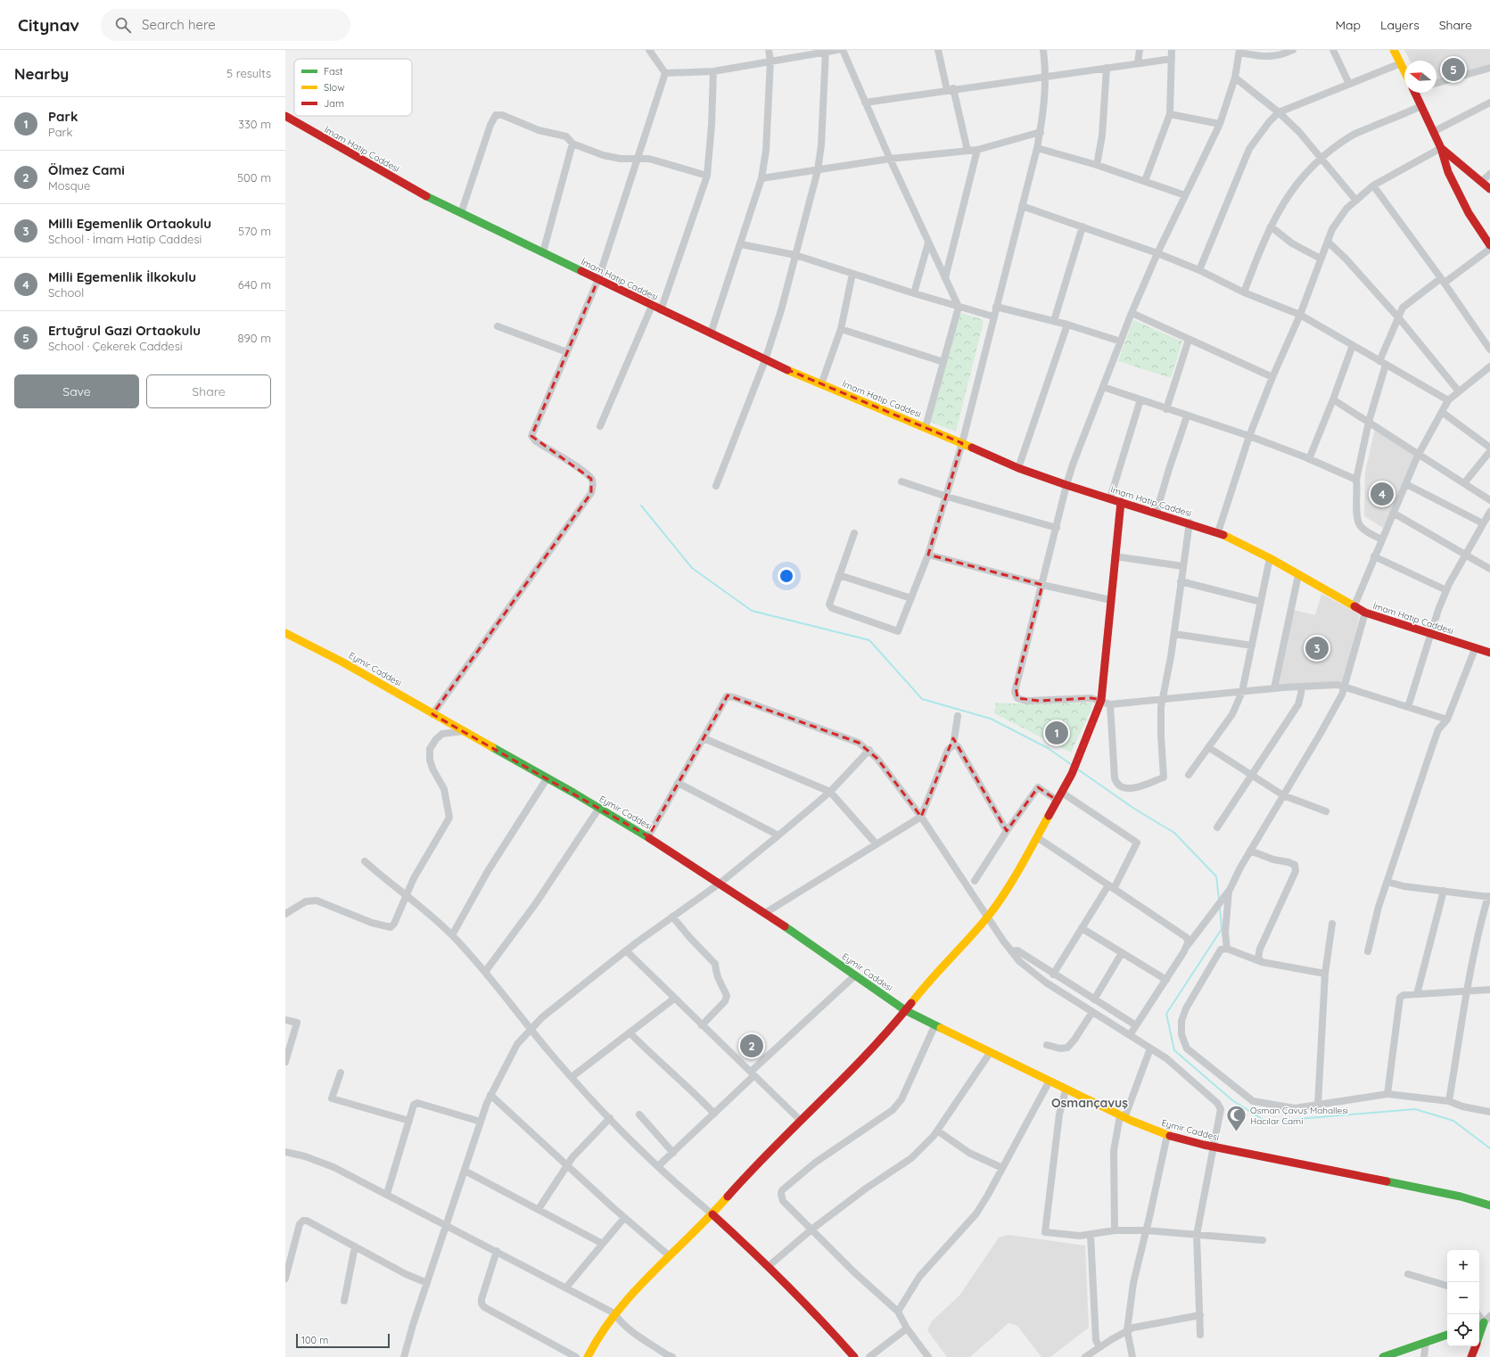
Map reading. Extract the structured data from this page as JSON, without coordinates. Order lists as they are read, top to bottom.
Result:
{
  "streets": {
    "street": ["İmam Hatip Caddesi", "Eymir Caddesi"]
  },
  "districts": ["Osmançavuş"],
  "places": {
    "mosque": ["Osman Çavuş Mahallesi Hacılar Cami"]
  },
  "legend": ["Fast", "Slow", "Jam"],
  "scale_bar": "100 m",
  "north": "left",
  "page": {
    "header": "Citynav",
    "search": "Search here",
    "nav": ["Map", "Layers", "Share"],
    "heading": ["Nearby", "5 results"],
    "pins": [
      "5",
      "4",
      "3",
      "1",
      "2"
    ],
    "list": [
      {
        "mark": "1",
        "name": "Park",
        "note": "Park",
        "value": "330 m"
      },
      {
        "mark": "2",
        "name": "Ölmez Cami",
        "note": "Mosque",
        "value": "500 m"
      },
      {
        "mark": "3",
        "name": "Milli Egemenlik Ortaokulu",
        "note": "School · İmam Hatip Caddesi",
        "value": "570 m"
      },
      {
        "mark": "4",
        "name": "Milli Egemenlik İlkokulu",
        "note": "School",
        "value": "640 m"
      },
      {
        "mark": "5",
        "name": "Ertuğrul Gazi Ortaokulu",
        "note": "School · Çekerek Caddesi",
        "value": "890 m"
      }
    ],
    "buttons": ["Save", "Share"],
    "map_buttons": ["+", "−"],
    "scale": "100 m"
  }
}
